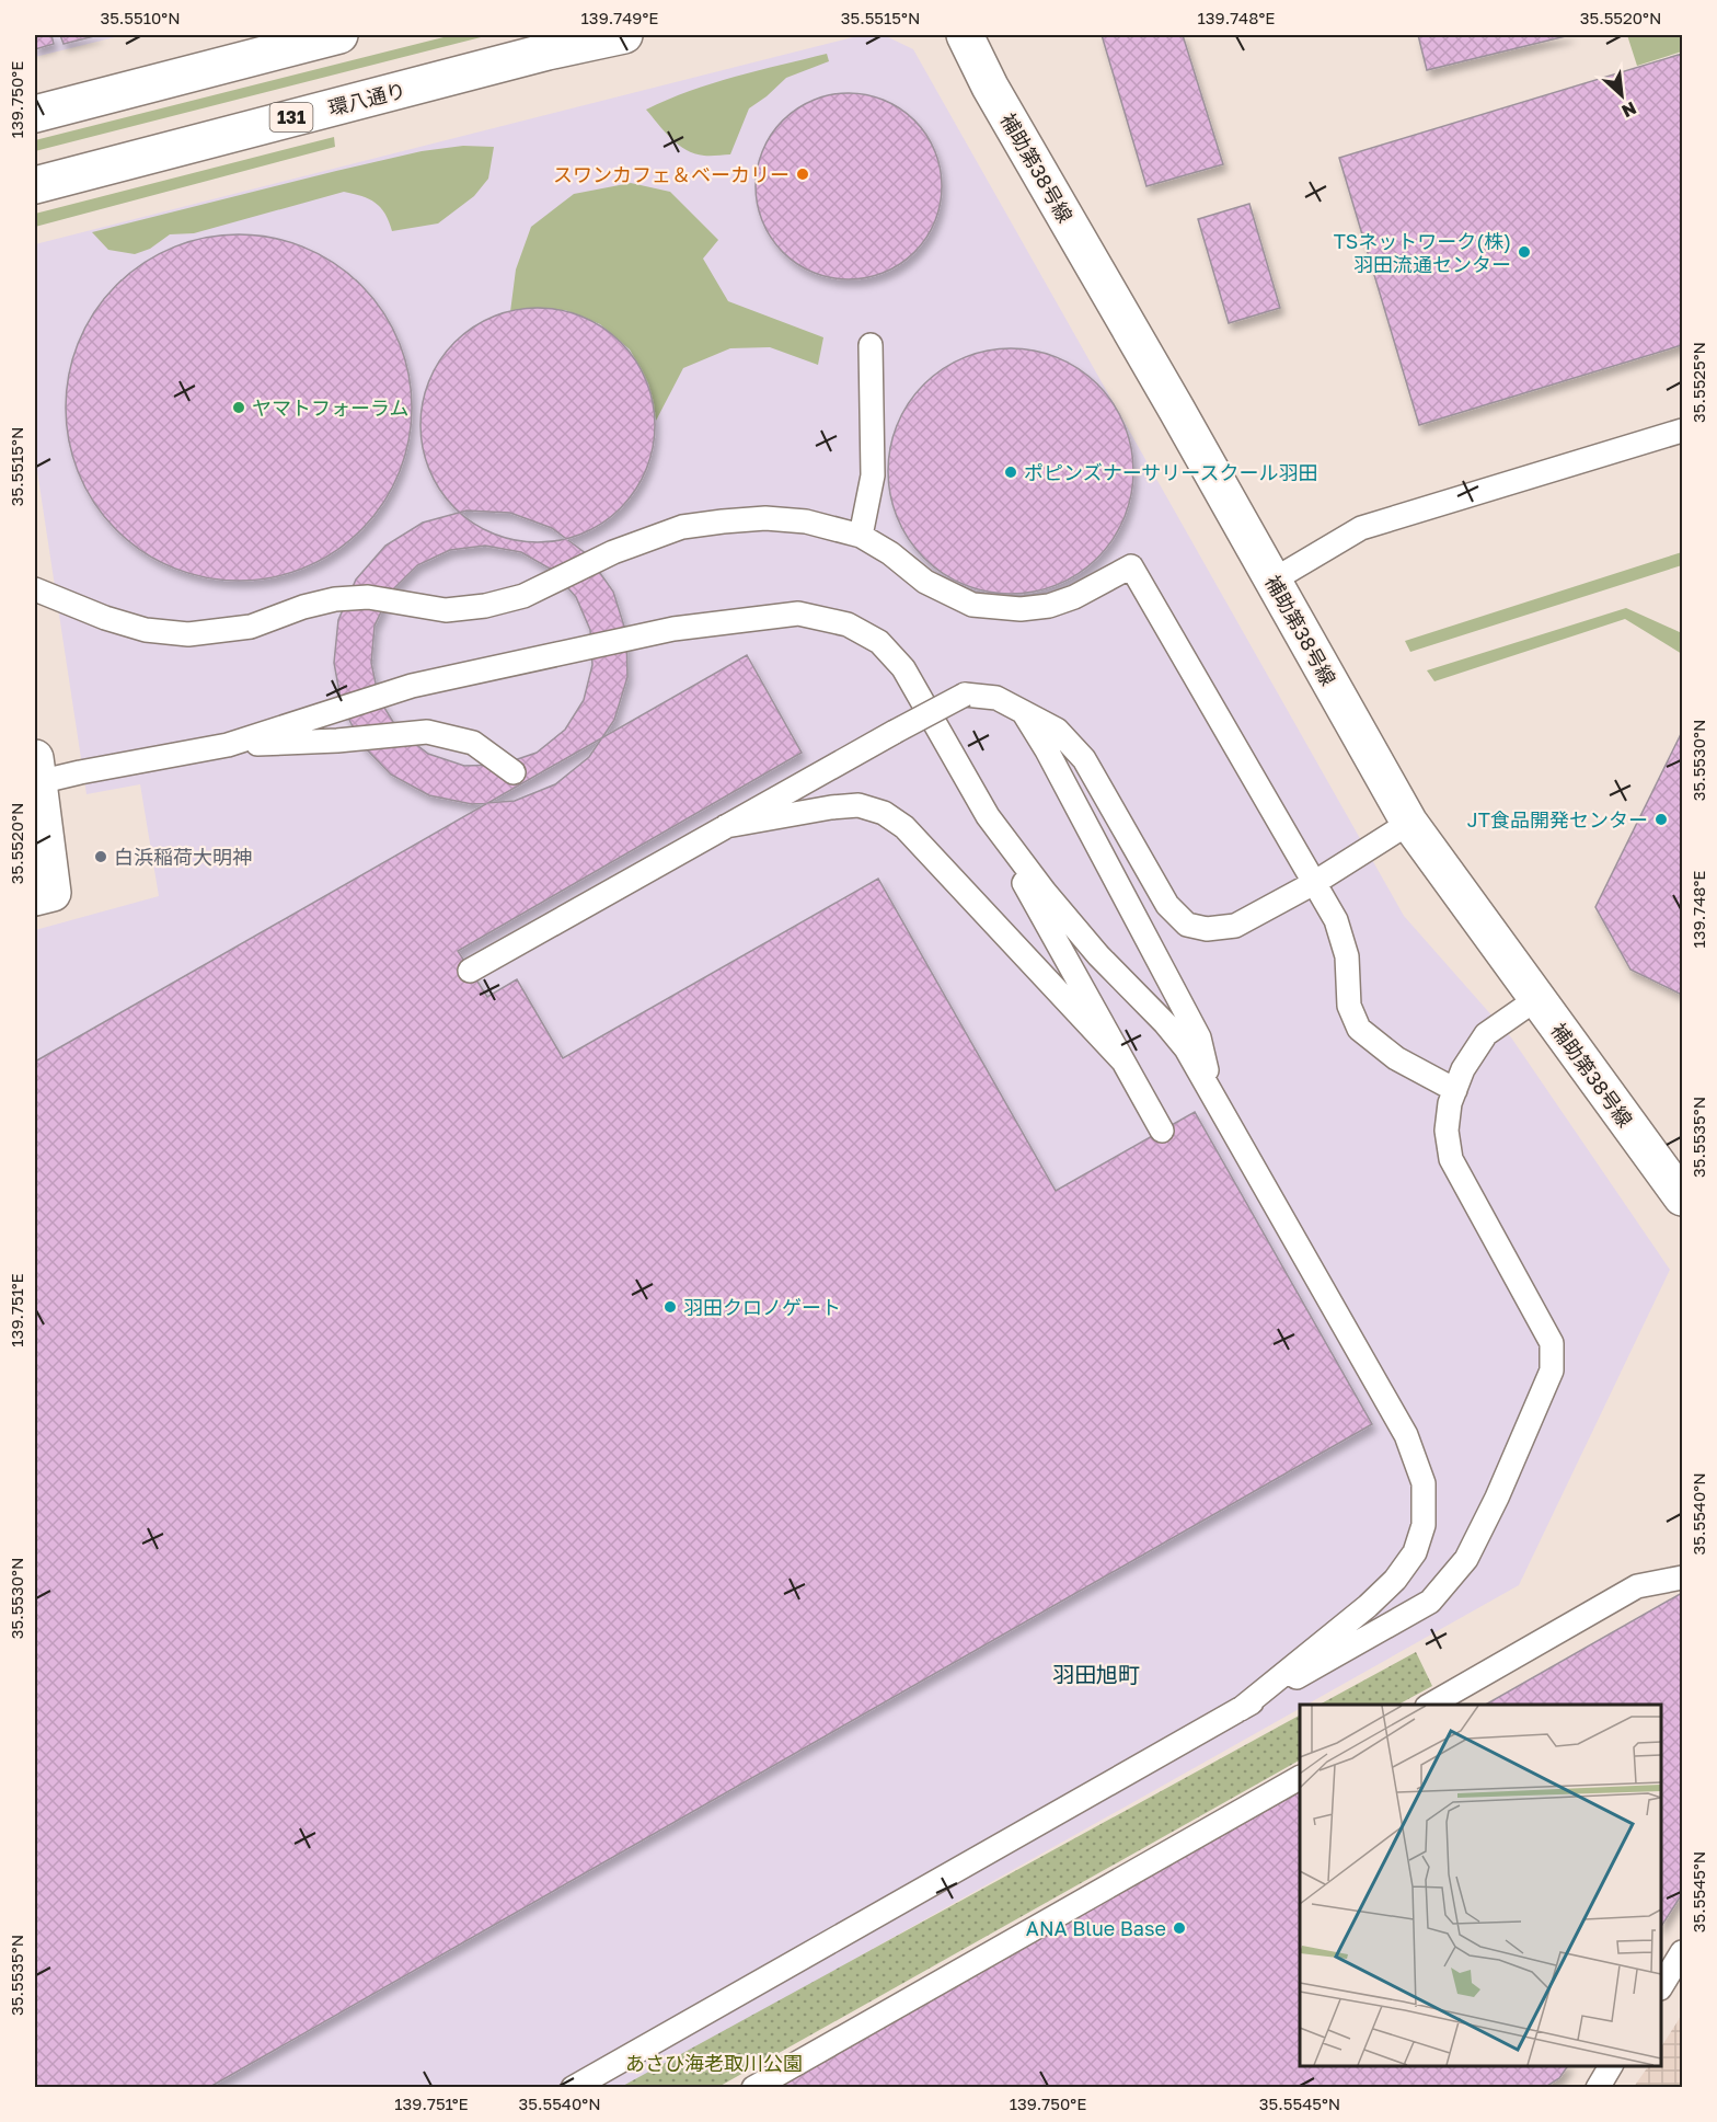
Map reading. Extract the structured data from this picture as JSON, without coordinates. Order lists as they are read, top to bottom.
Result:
{
  "streets": {
    "main road": ["環八通り", "131", "補助第38号線"]
  },
  "districts": ["羽田旭町"],
  "parks": ["あさひ海老取川公園"],
  "places": [
    "スワンカフェ＆ベーカリー",
    "TSネットワーク(株) 羽田流通センター",
    "ヤマトフォーラム",
    "ポピンズナーサリースクール羽田",
    "JT食品開発センター",
    "白浜稲荷大明神",
    "羽田クロノゲート",
    "ANA Blue Base"
  ],
  "north": "bottom right",
  "coordinates": [
    "35.5510°N",
    "139.749°E",
    "35.5515°N",
    "139.748°E",
    "35.5520°N",
    "139.750°E",
    "35.5525°N",
    "35.5530°N",
    "35.5535°N",
    "139.751°E",
    "35.5540°N",
    "35.5545°N"
  ]
}
